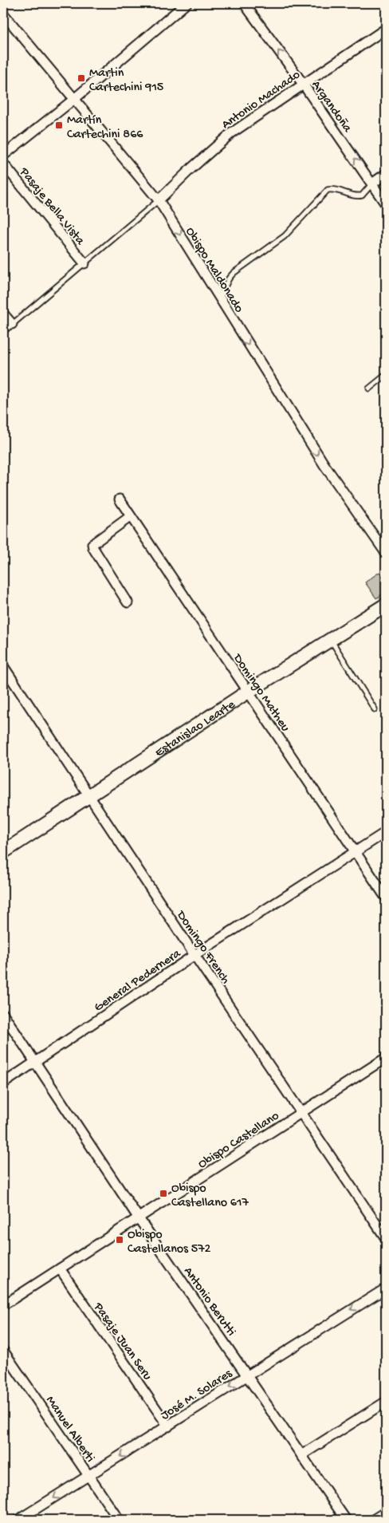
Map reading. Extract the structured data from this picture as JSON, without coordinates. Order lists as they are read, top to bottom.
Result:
{
  "streets": {
    "street": [
      "Antonio Machado",
      "Argandoña",
      "Pasaje Bella Vista",
      "Obispo Maldonado",
      "Domingo Matheu",
      "Estanislao Learte",
      "Domingo French",
      "General Pedernera",
      "Obispo Castellano",
      "Antonio Berutti",
      "Pasaje Juan Seru",
      "José M. Solares",
      "Manuel Alberti"
    ]
  },
  "crossings": [
    ["Antonio Machado", "Argandoña"],
    ["Antonio Machado", "Obispo Maldonado"],
    ["Domingo Matheu", "Estanislao Learte"],
    ["Domingo Matheu", "General Pedernera"],
    ["Estanislao Learte", "Domingo French"],
    ["Domingo French", "General Pedernera"],
    ["Domingo French", "Obispo Castellano"],
    ["General Pedernera", "Antonio Berutti"],
    ["Obispo Castellano", "Antonio Berutti"],
    ["Obispo Castellano", "Pasaje Juan Seru"],
    ["Antonio Berutti", "José M. Solares"],
    ["Pasaje Juan Seru", "José M. Solares"],
    ["José M. Solares", "Manuel Alberti"]
  ],
  "one_way": ["Argandoña", "Obispo Maldonado", "José M. Solares"],
  "places": {
    "transit": [
      "Martin Cartechini 915",
      "Martín Cartechini 866",
      "Obispo Castellano 617",
      "Obispo Castellanos 572"
    ]
  }
}
